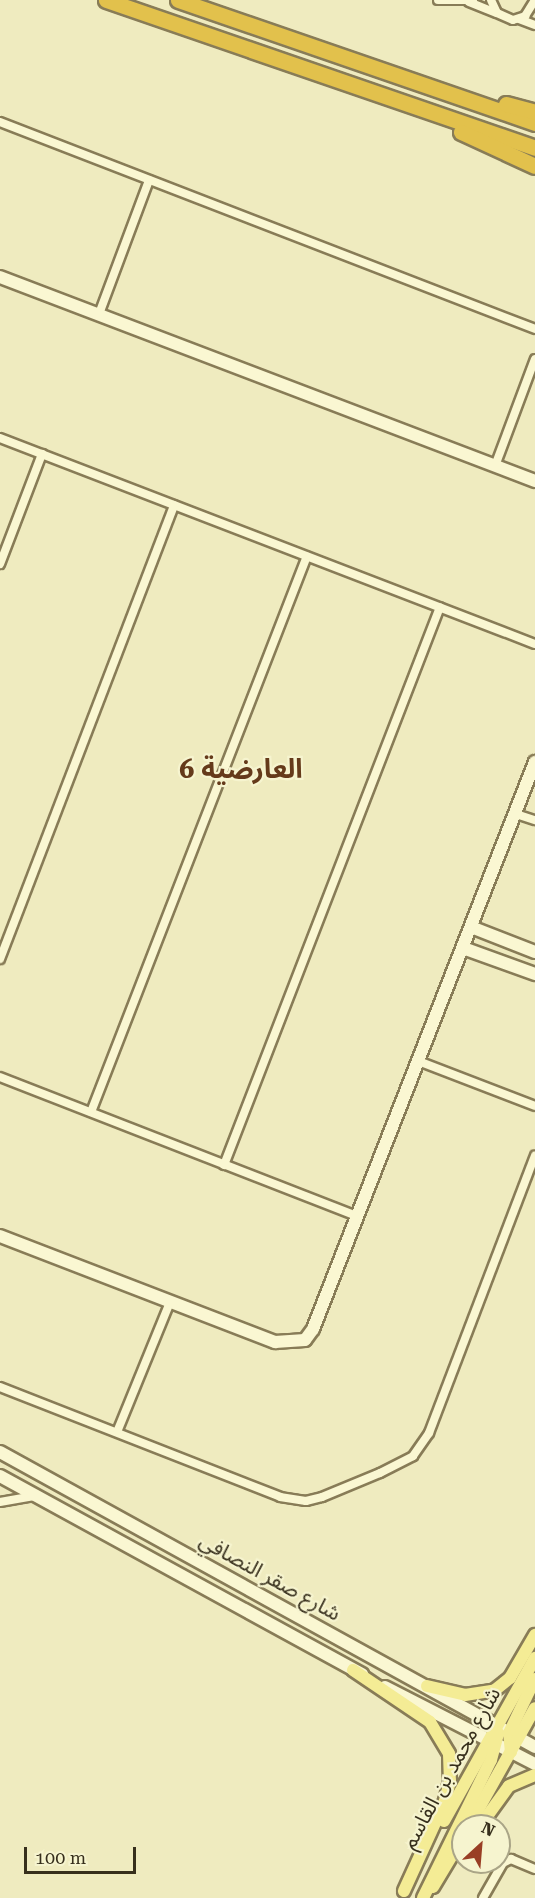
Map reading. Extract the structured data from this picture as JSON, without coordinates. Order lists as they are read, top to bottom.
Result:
{
  "streets": {
    "main road": ["شارع محمد بن القاسم"],
    "street": ["شارع صقر النصافي"]
  },
  "crossings": [
    ["شارع صقر النصافي", "شارع محمد بن القاسم"]
  ],
  "districts": ["العارضية 6"],
  "scale_bar": "100 m",
  "north": "top right"
}
